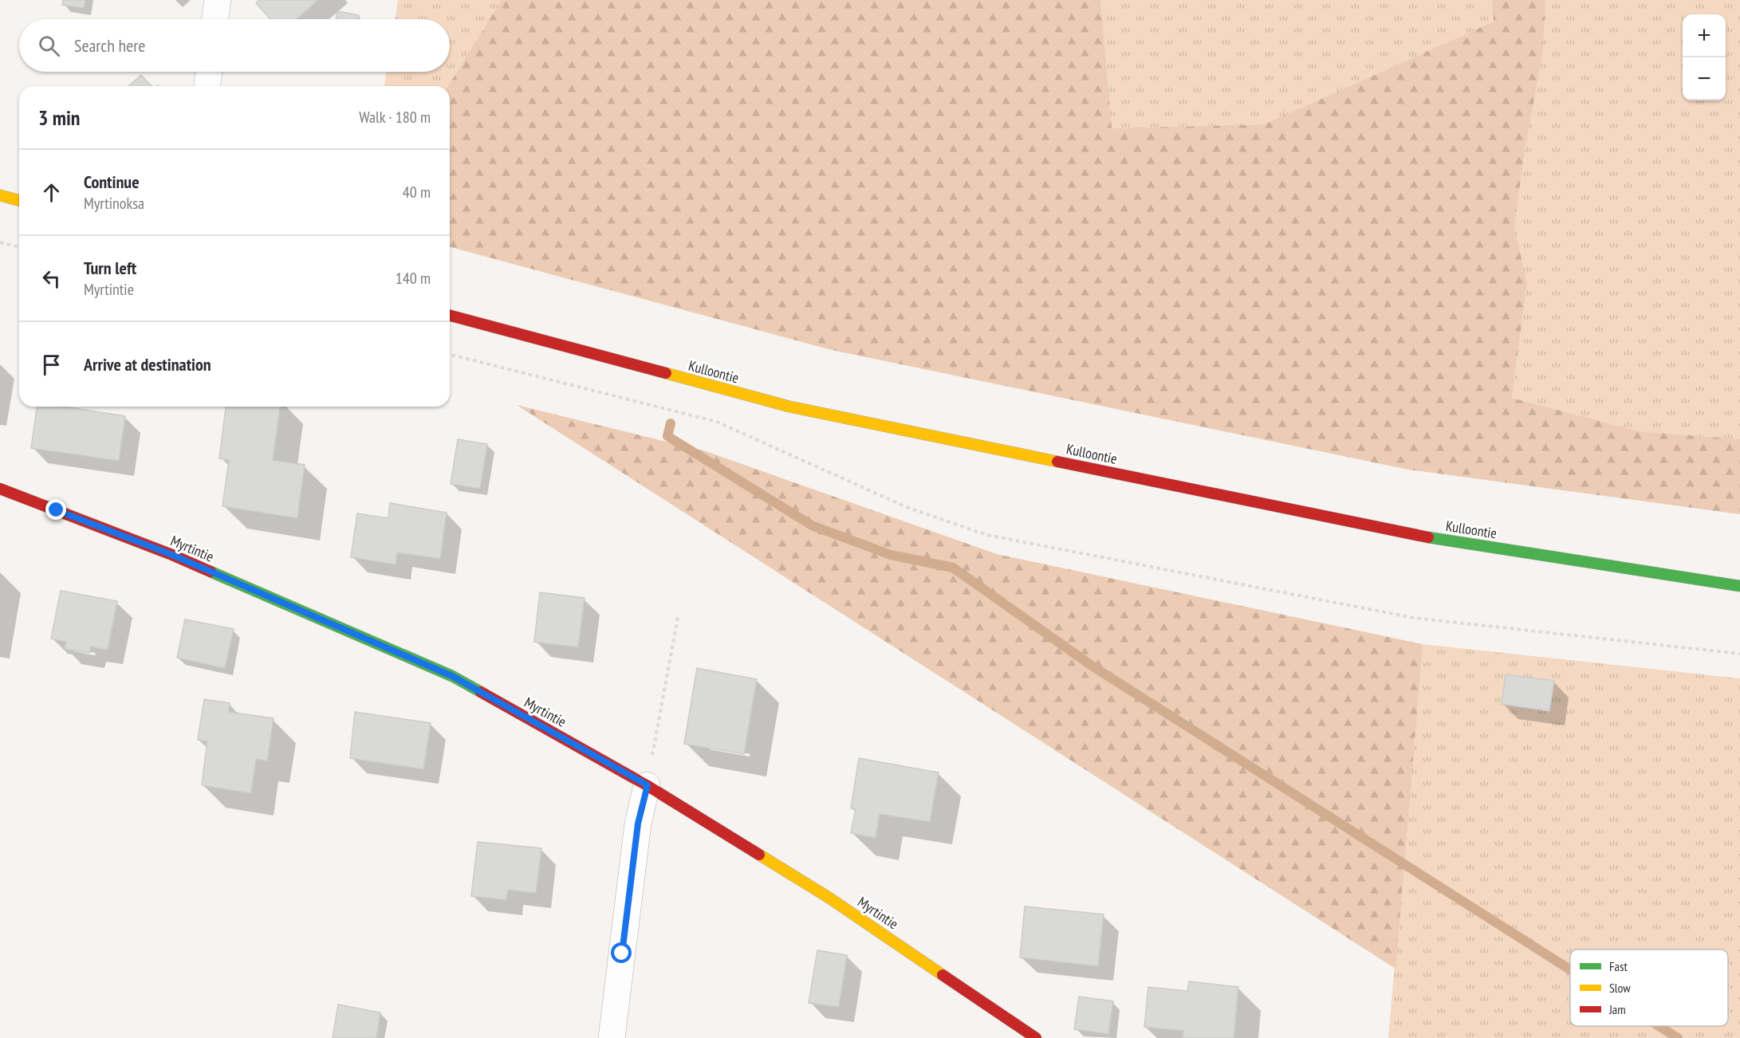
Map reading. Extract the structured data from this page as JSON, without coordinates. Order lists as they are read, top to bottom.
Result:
{
  "streets": {
    "main road": ["Kulloontie", "Myrtintie"]
  },
  "legend": ["Fast", "Slow", "Jam"],
  "page": {
    "map_buttons": ["+", "−"],
    "search": "Search here",
    "heading": ["3 min", "Walk · 180 m"],
    "list": [
      ["Continue", "Myrtinoksa", "40 m"],
      ["Turn left", "Myrtintie", "140 m"],
      "Arrive at destination"
    ]
  }
}
